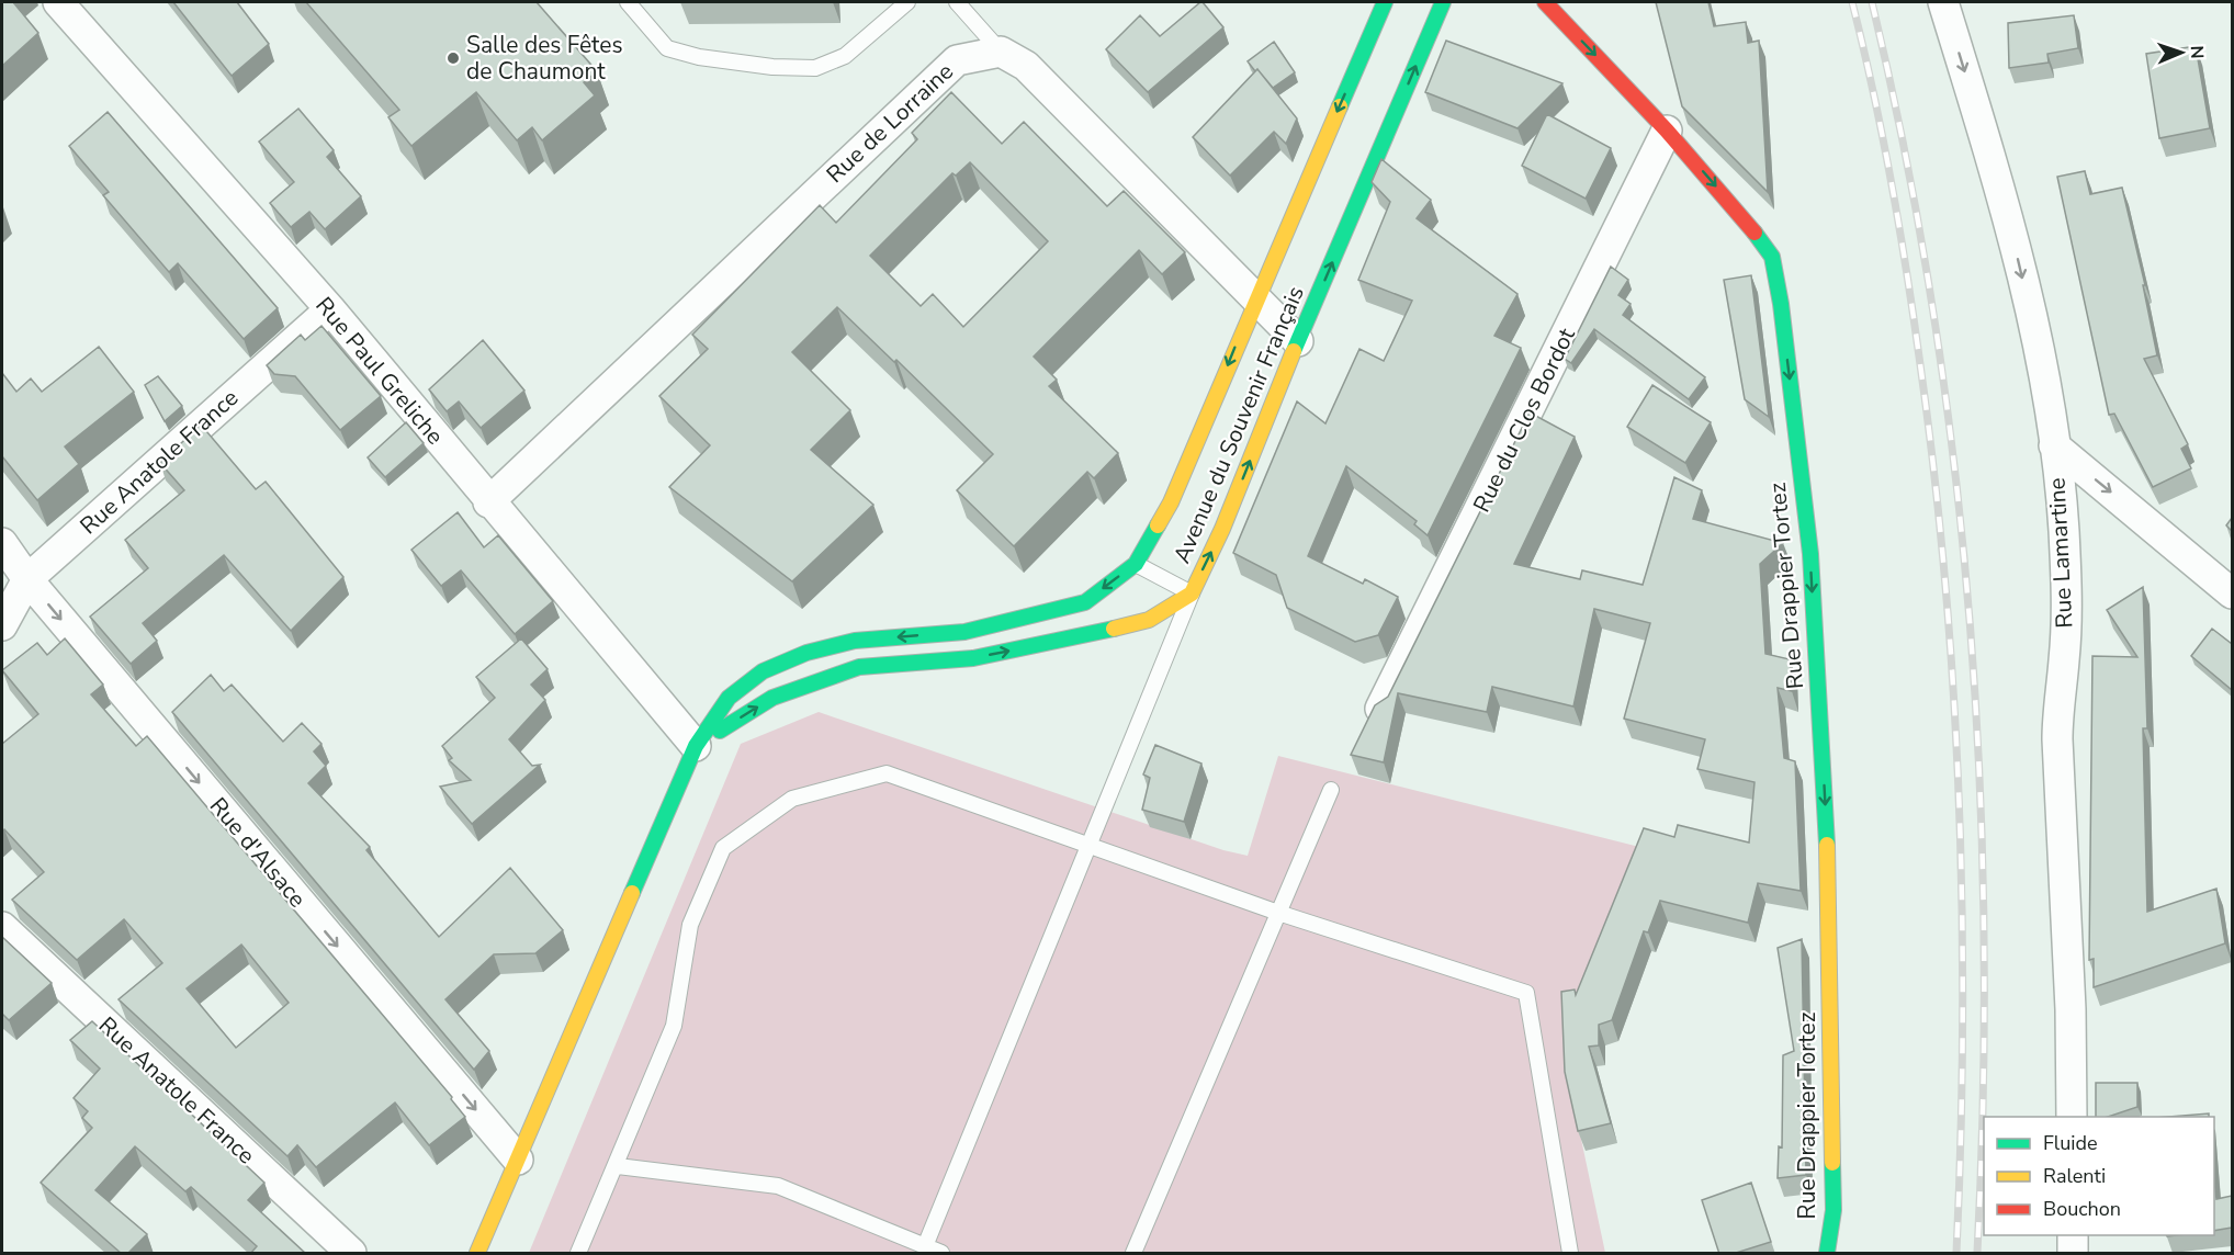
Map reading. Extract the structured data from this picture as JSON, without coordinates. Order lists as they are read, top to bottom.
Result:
{
  "streets": {
    "street": [
      "Rue de Lorraine",
      "Rue Paul Greliche",
      "Rue du Clos Bordot",
      "Avenue du Souvenir Français",
      "Rue Anatole France",
      "Rue Lamartine",
      "Rue Drappier Tortez",
      "Rue d'Alsace"
    ]
  },
  "crossings": [
    ["Rue de Lorraine", "Rue Paul Greliche"],
    ["Rue Paul Greliche", "Avenue du Souvenir Français"],
    ["Rue Paul Greliche", "Rue Anatole France"],
    ["Rue du Clos Bordot", "Rue Drappier Tortez"],
    ["Rue Anatole France", "Rue d'Alsace"]
  ],
  "one_way": ["Rue Lamartine", "Rue Drappier Tortez", "Rue d'Alsace"],
  "places": ["Salle des Fêtes de Chaumont"],
  "legend": ["Fluide", "Ralenti", "Bouchon"],
  "north": "right"
}
